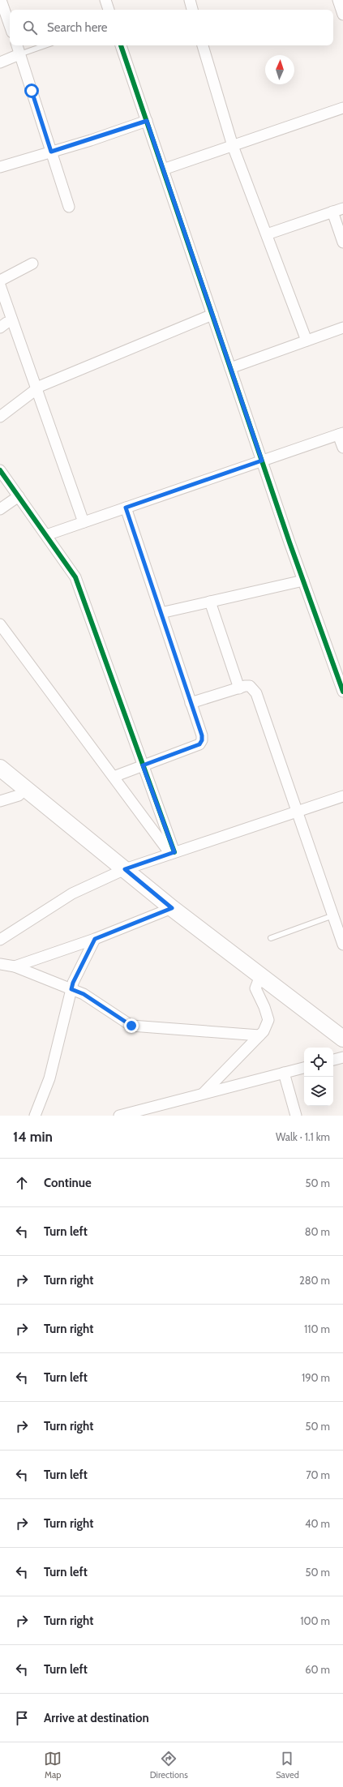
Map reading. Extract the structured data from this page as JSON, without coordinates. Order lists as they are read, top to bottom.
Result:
{
  "north": "top",
  "page": {
    "search": "Search here",
    "heading": ["14 min", "Walk · 1.1 km"],
    "list": [
      ["Continue", "50 m"],
      ["Turn left", "80 m"],
      ["Turn right", "280 m"],
      ["Turn right", "110 m"],
      ["Turn left", "190 m"],
      ["Turn right", "50 m"],
      ["Turn left", "70 m"],
      ["Turn right", "40 m"],
      ["Turn left", "50 m"],
      ["Turn right", "100 m"],
      ["Turn left", "60 m"],
      "Arrive at destination"
    ],
    "nav": ["Map", "Directions", "Saved"]
  }
}
